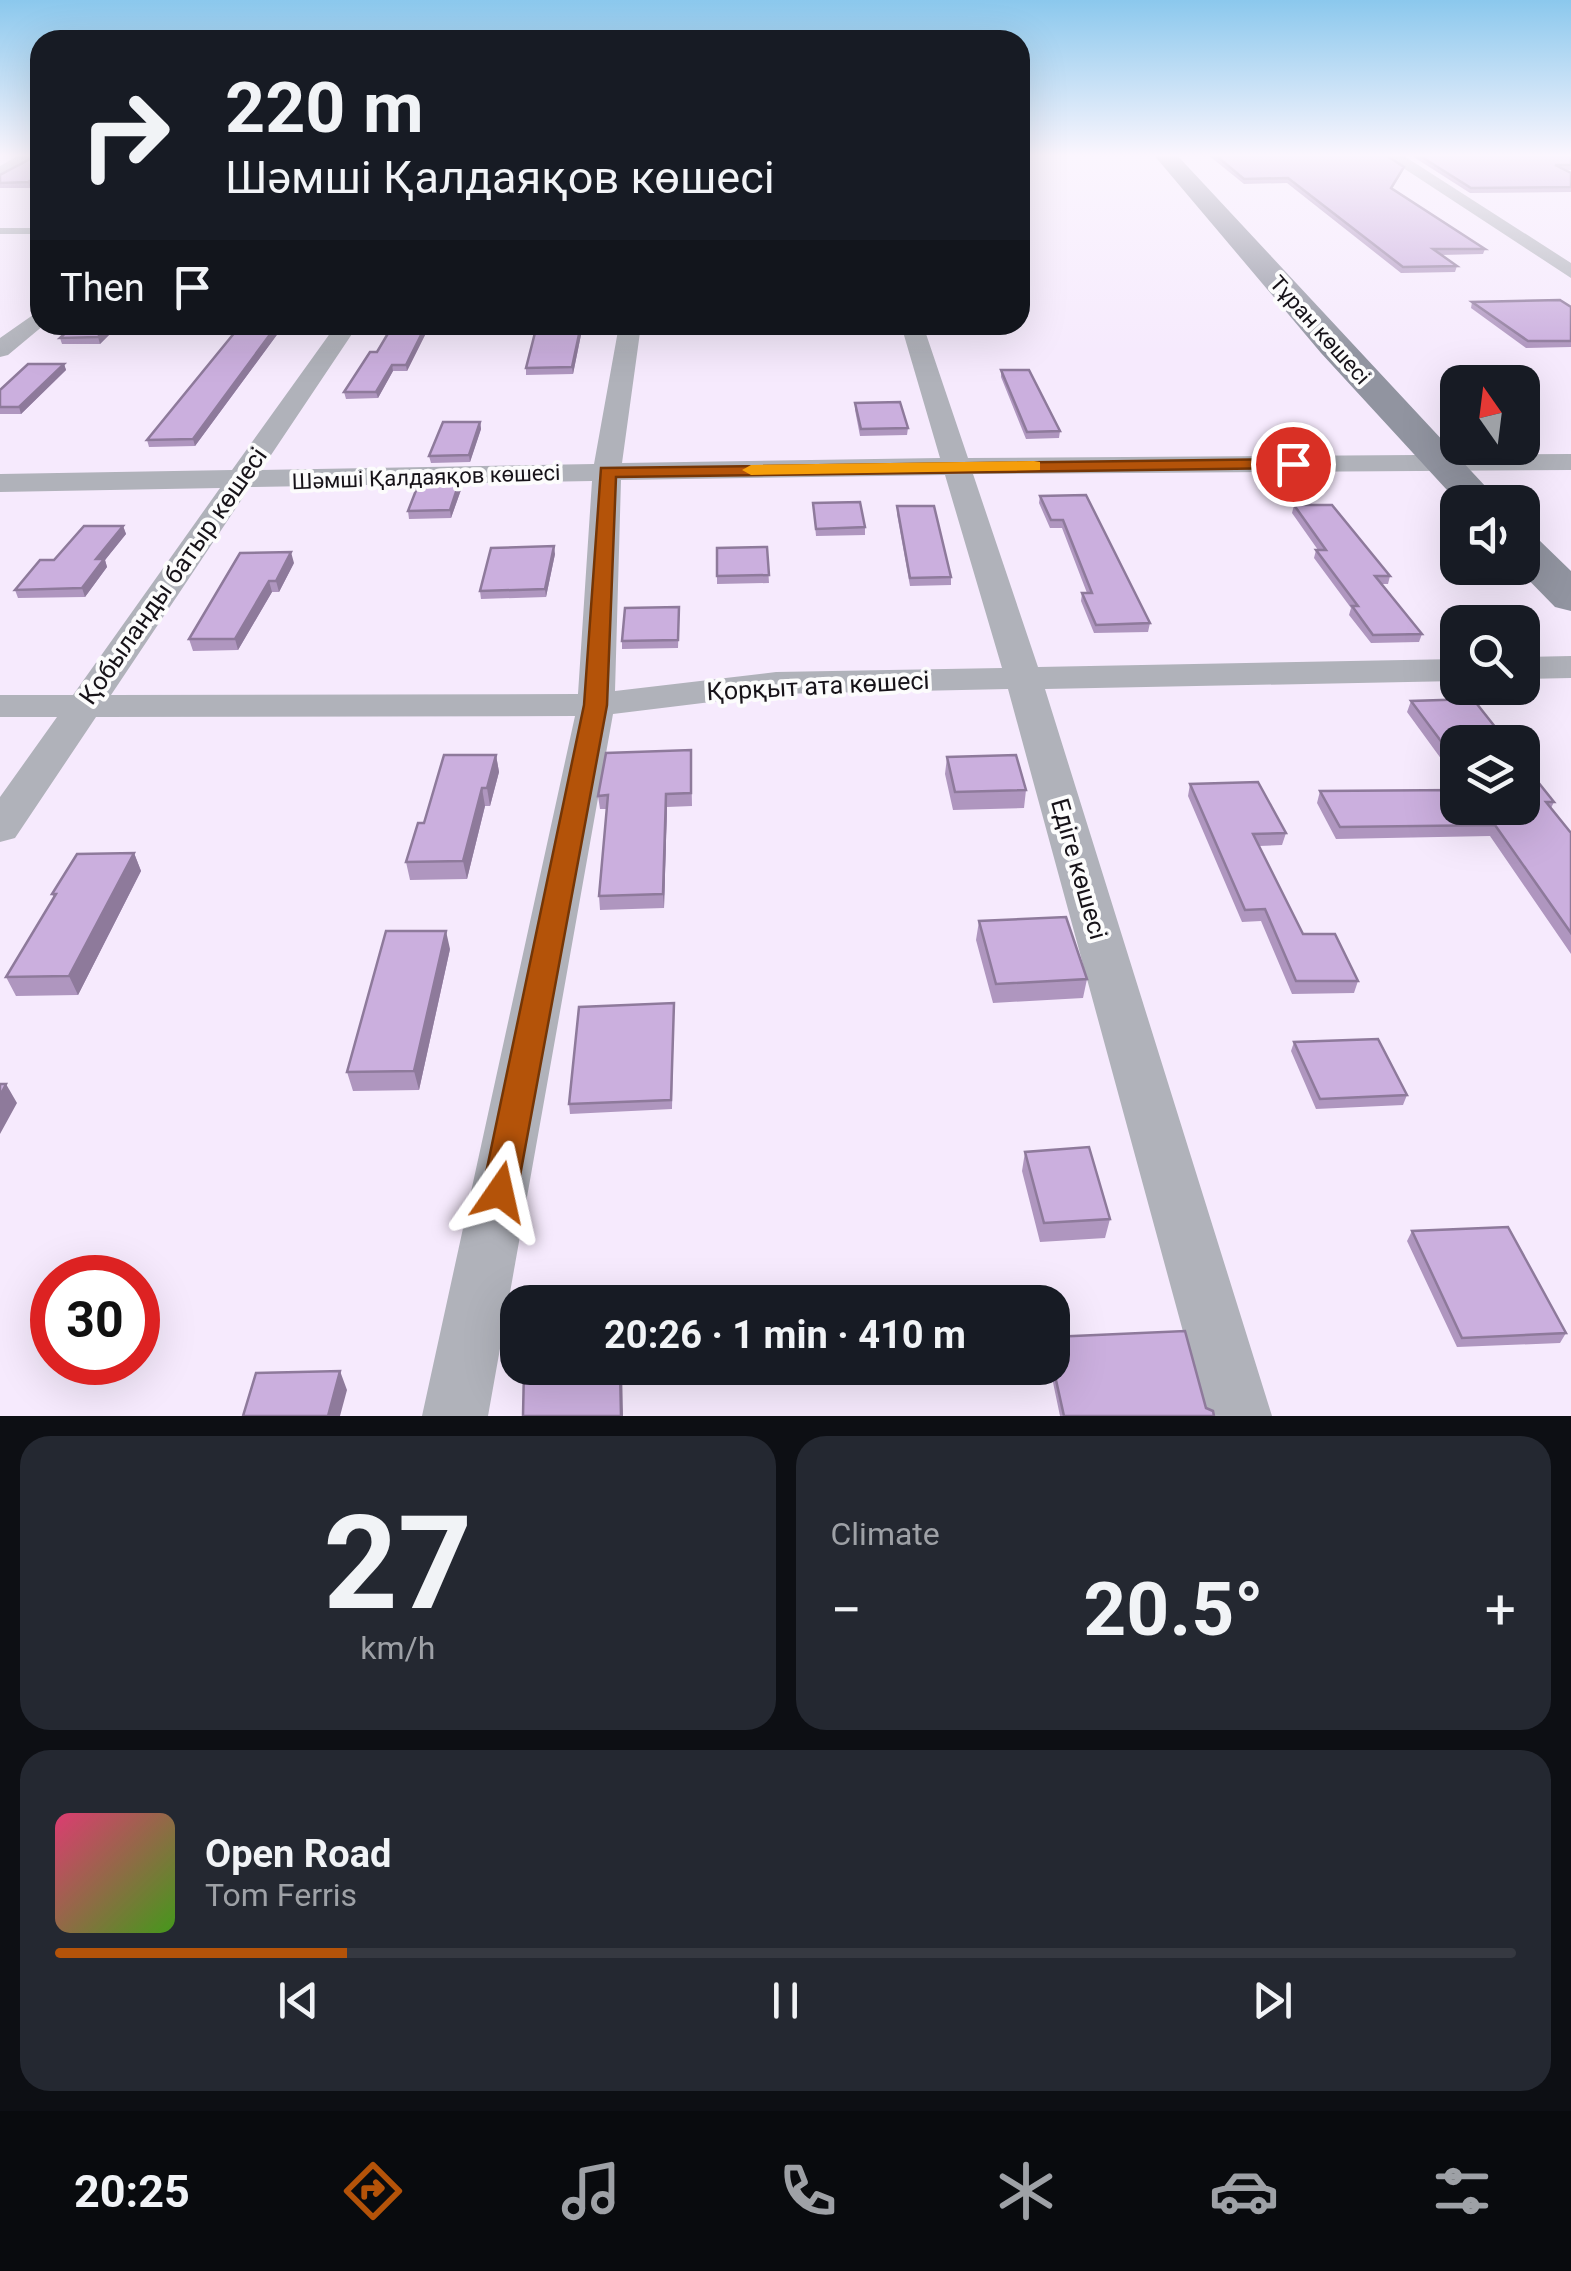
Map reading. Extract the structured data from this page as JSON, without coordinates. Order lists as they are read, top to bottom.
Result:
{
  "streets": {
    "street": [
      "Тұран көшесі",
      "Шәмші Қалдаяқов көшесі",
      "Қобыланды батыр көшесі",
      "Қорқыт ата көшесі",
      "Едіге көшесі"
    ]
  },
  "crossings": [
    ["Шәмші Қалдаяқов көшесі", "Қобыланды батыр көшесі"],
    ["Шәмші Қалдаяқов көшесі", "Едіге көшесі"],
    ["Қобыланды батыр көшесі", "Қорқыт ата көшесі"],
    ["Қорқыт ата көшесі", "Едіге көшесі"]
  ],
  "north": "top",
  "page": {
    "turn": ["220 m", "Шәмші Қалдаяқов көшесі"],
    "then": "Then",
    "limit": "30",
    "trip": "20:26 · 1 min · 410 m",
    "tile": [
      ["27", "km/h"],
      "Climate"
    ],
    "heat": ["−", "20.5°", "+"],
    "song": ["Open Road", "Tom Ferris"],
    "tabs": "20:25"
  }
}
